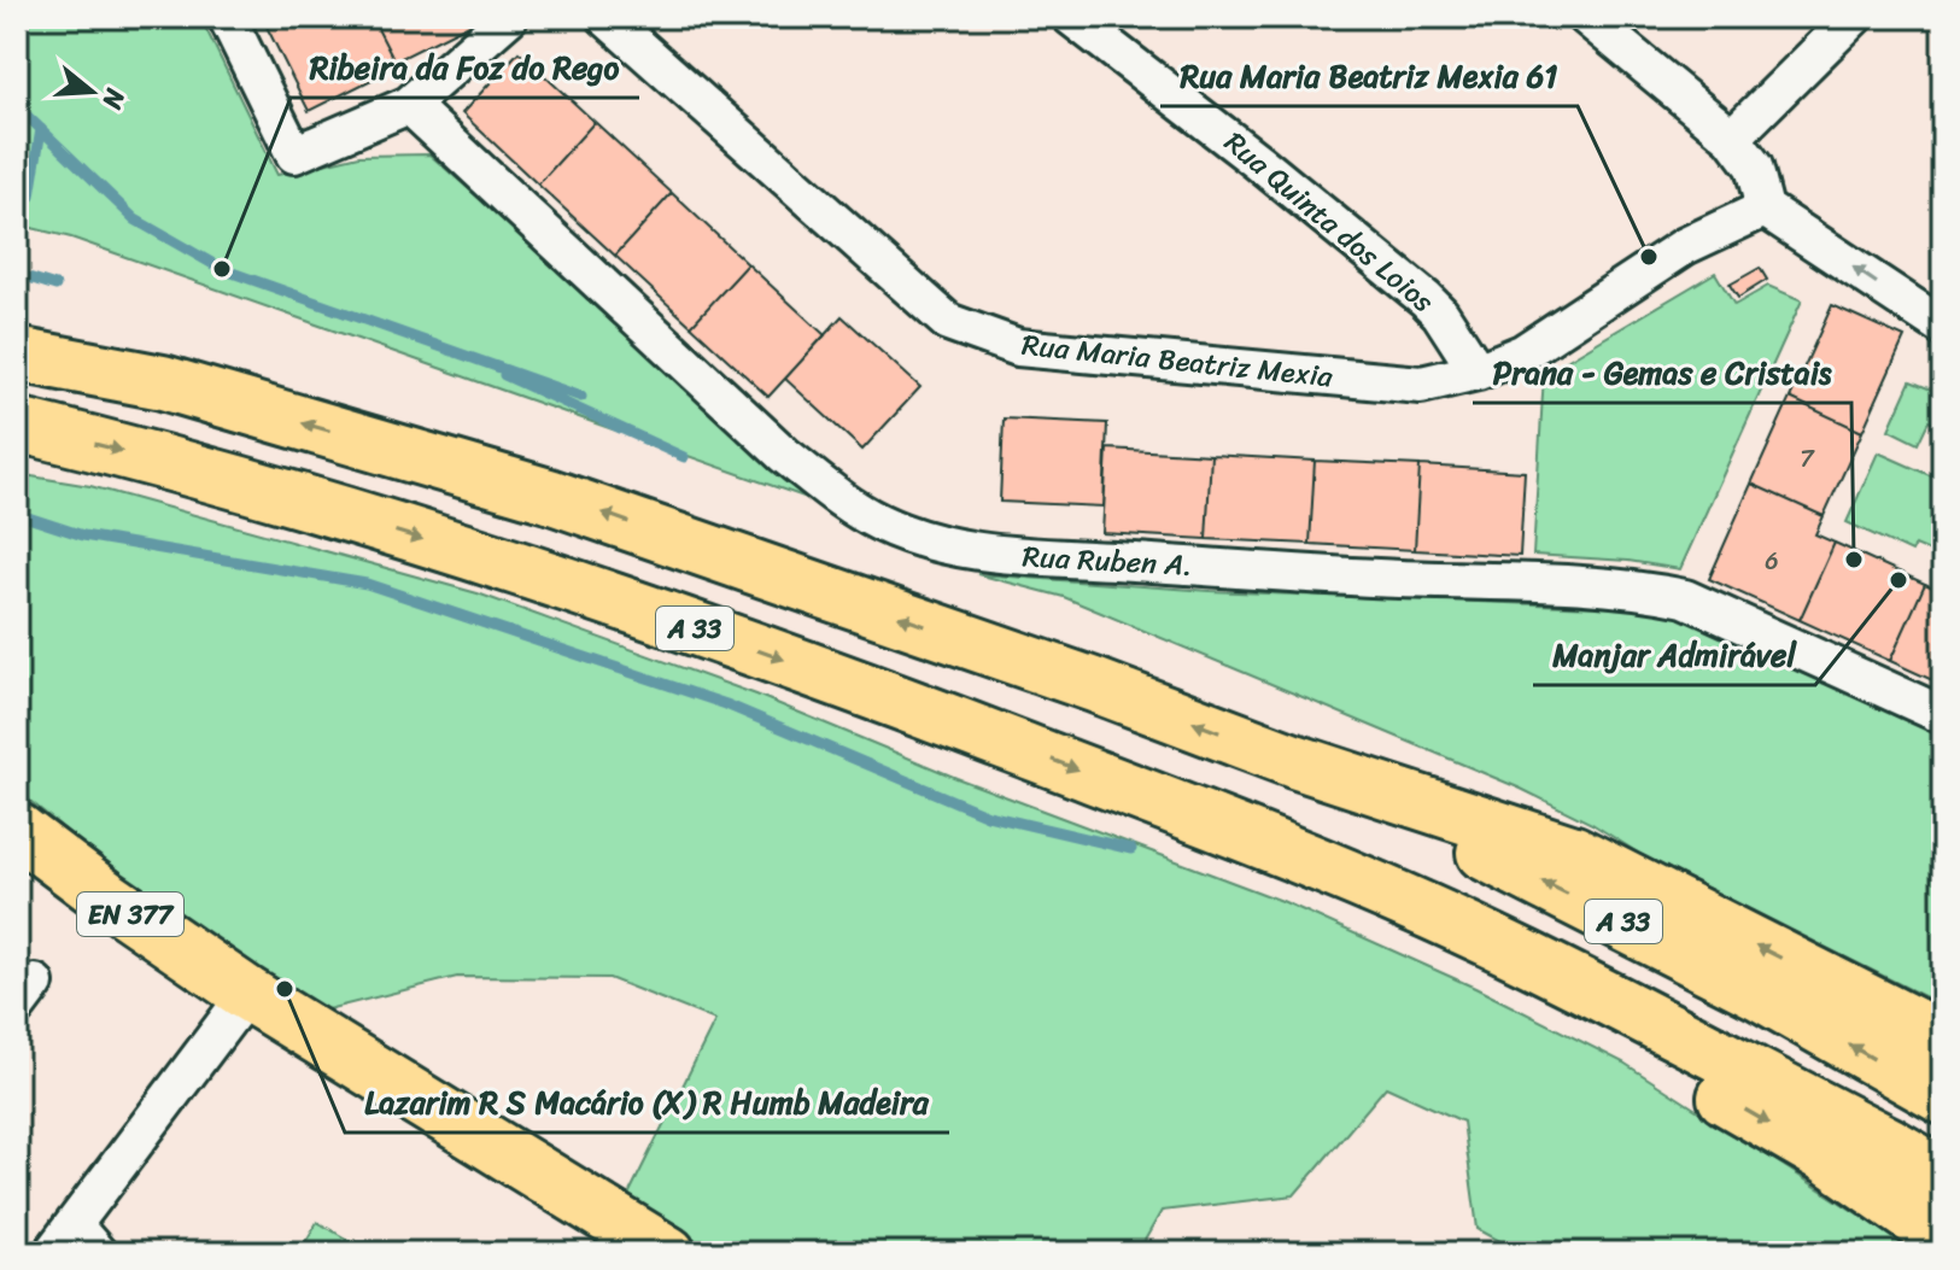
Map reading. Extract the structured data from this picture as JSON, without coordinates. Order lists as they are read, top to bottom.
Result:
{
  "streets": {
    "main road": ["A 33", "EN 377"],
    "street": ["Rua Quinta dos Loios", "Rua Maria Beatriz Mexia", "Rua Ruben A."]
  },
  "crossings": [
    ["Rua Quinta dos Loios", "Rua Maria Beatriz Mexia"]
  ],
  "places": [
    "Rua Maria Beatriz Mexia 61",
    "Ribeira da Foz do Rego",
    "Prana - Gemas e Cristais",
    "Manjar Admirável",
    "Lazarim R S Macário (X) R Humb Madeira"
  ],
  "house_numbers": ["7", "6"],
  "north": "right"
}
